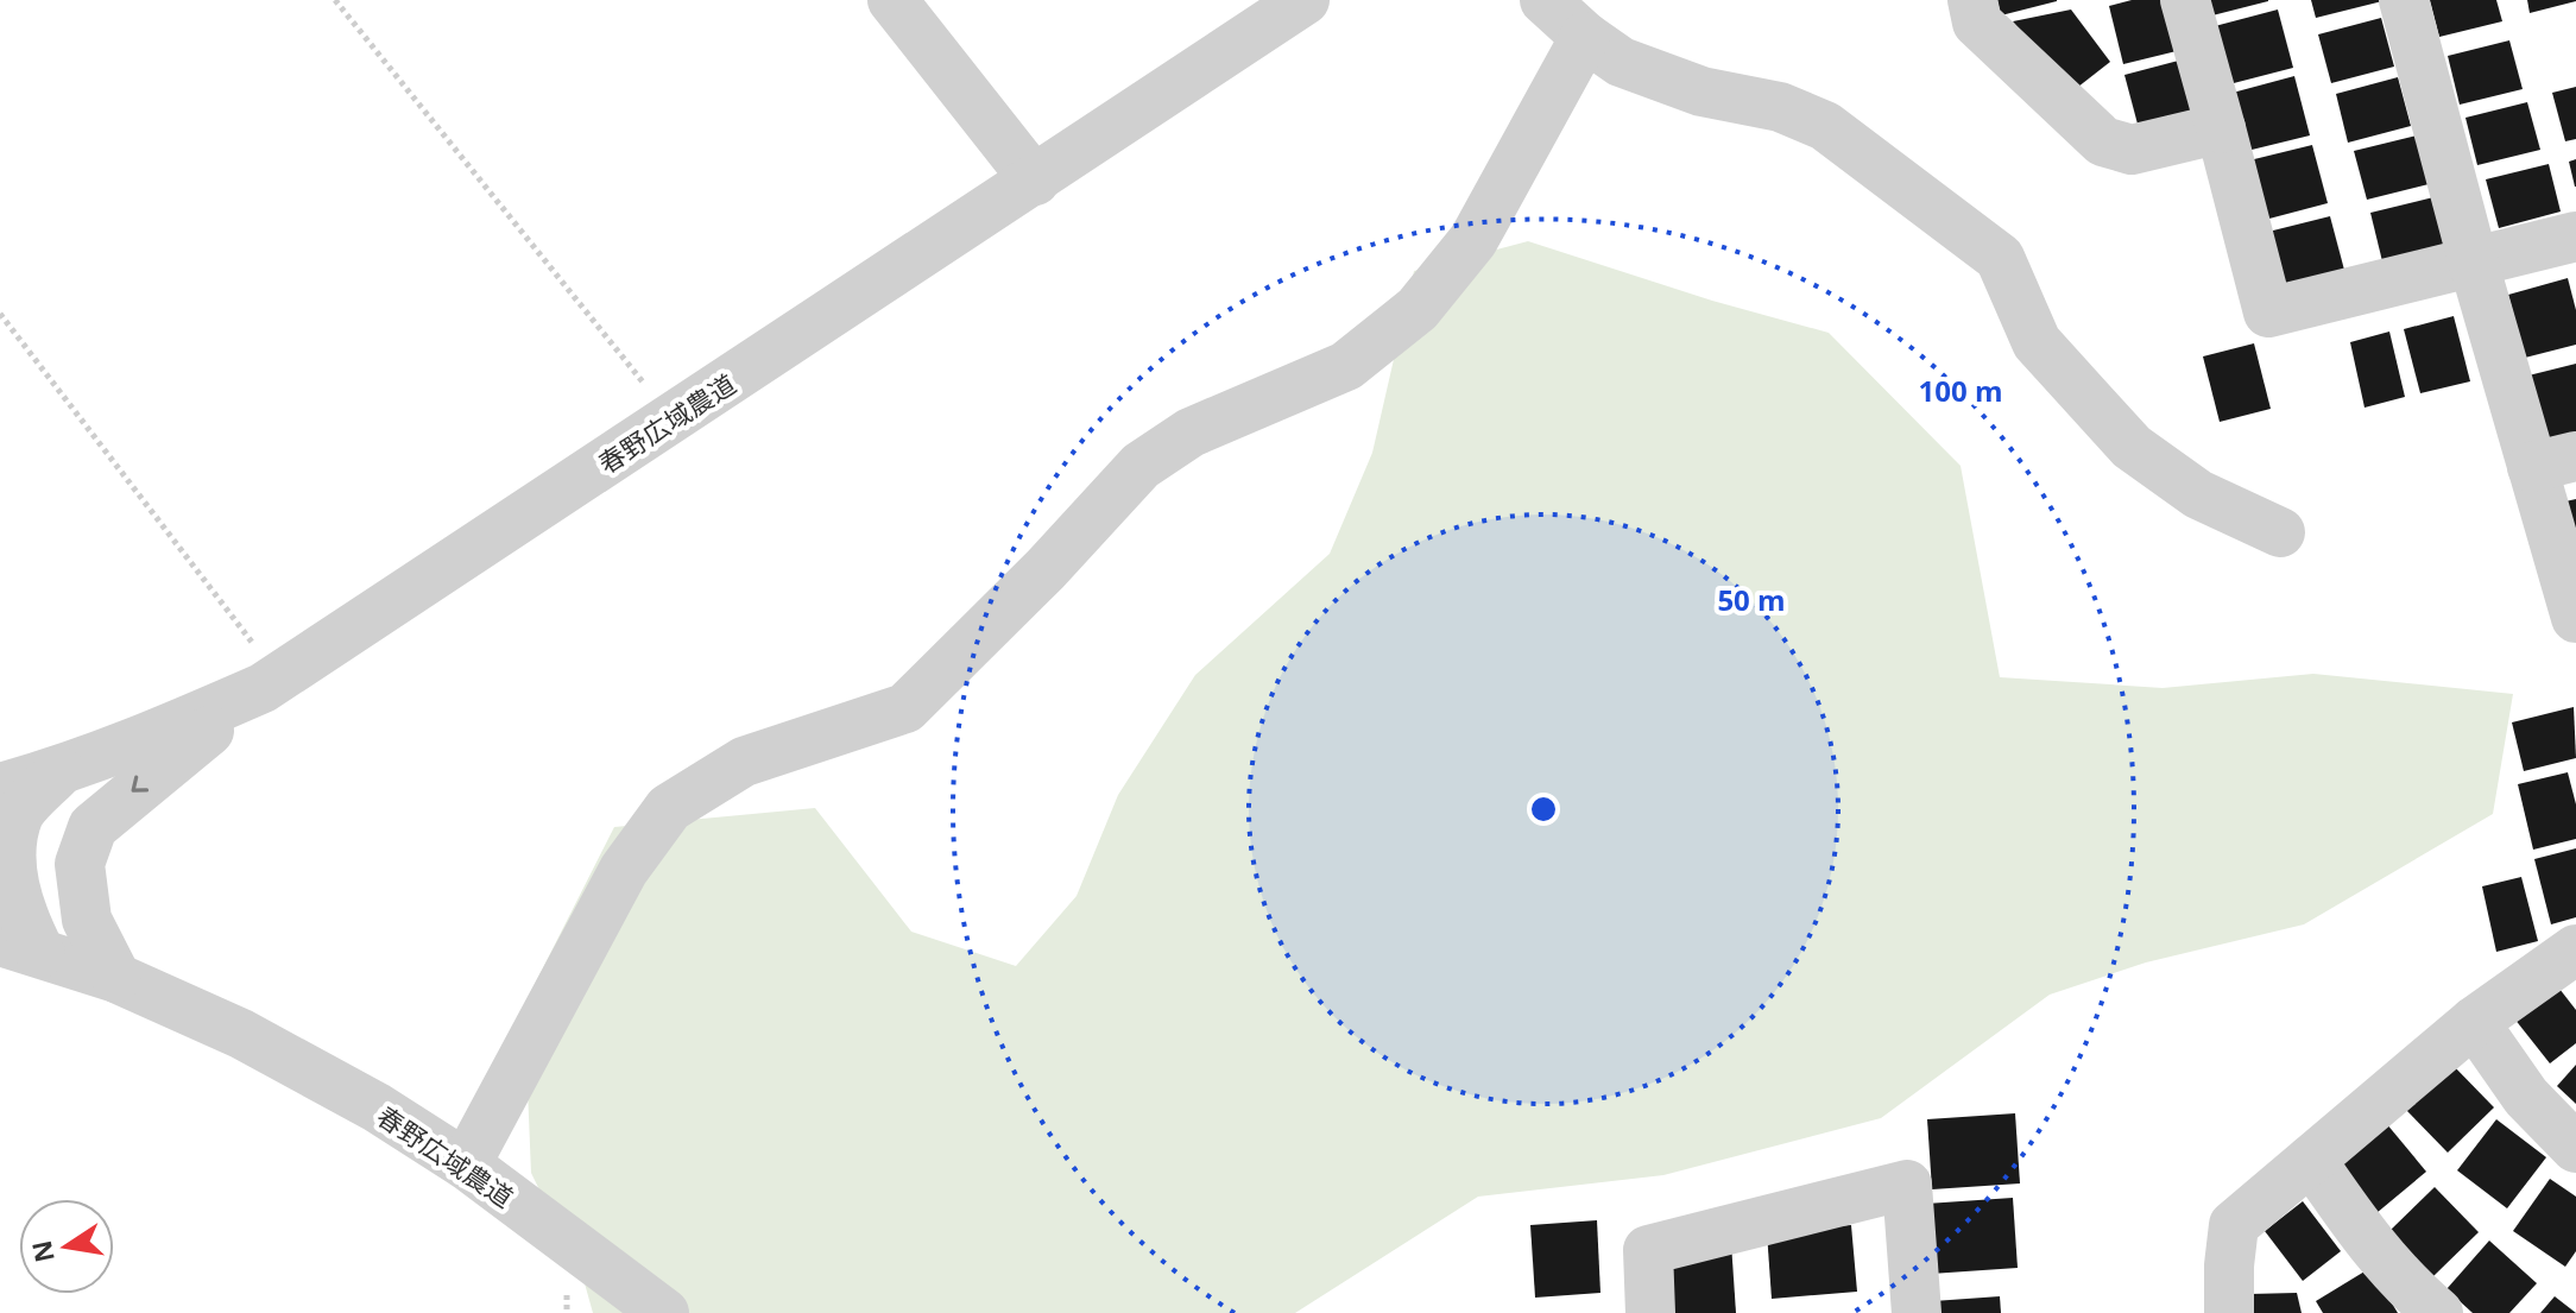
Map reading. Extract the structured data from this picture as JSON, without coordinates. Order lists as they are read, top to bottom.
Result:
{
  "streets": {
    "street": ["春野広域農道"]
  },
  "north": "left",
  "rings": ["100 m", "50 m"]
}
